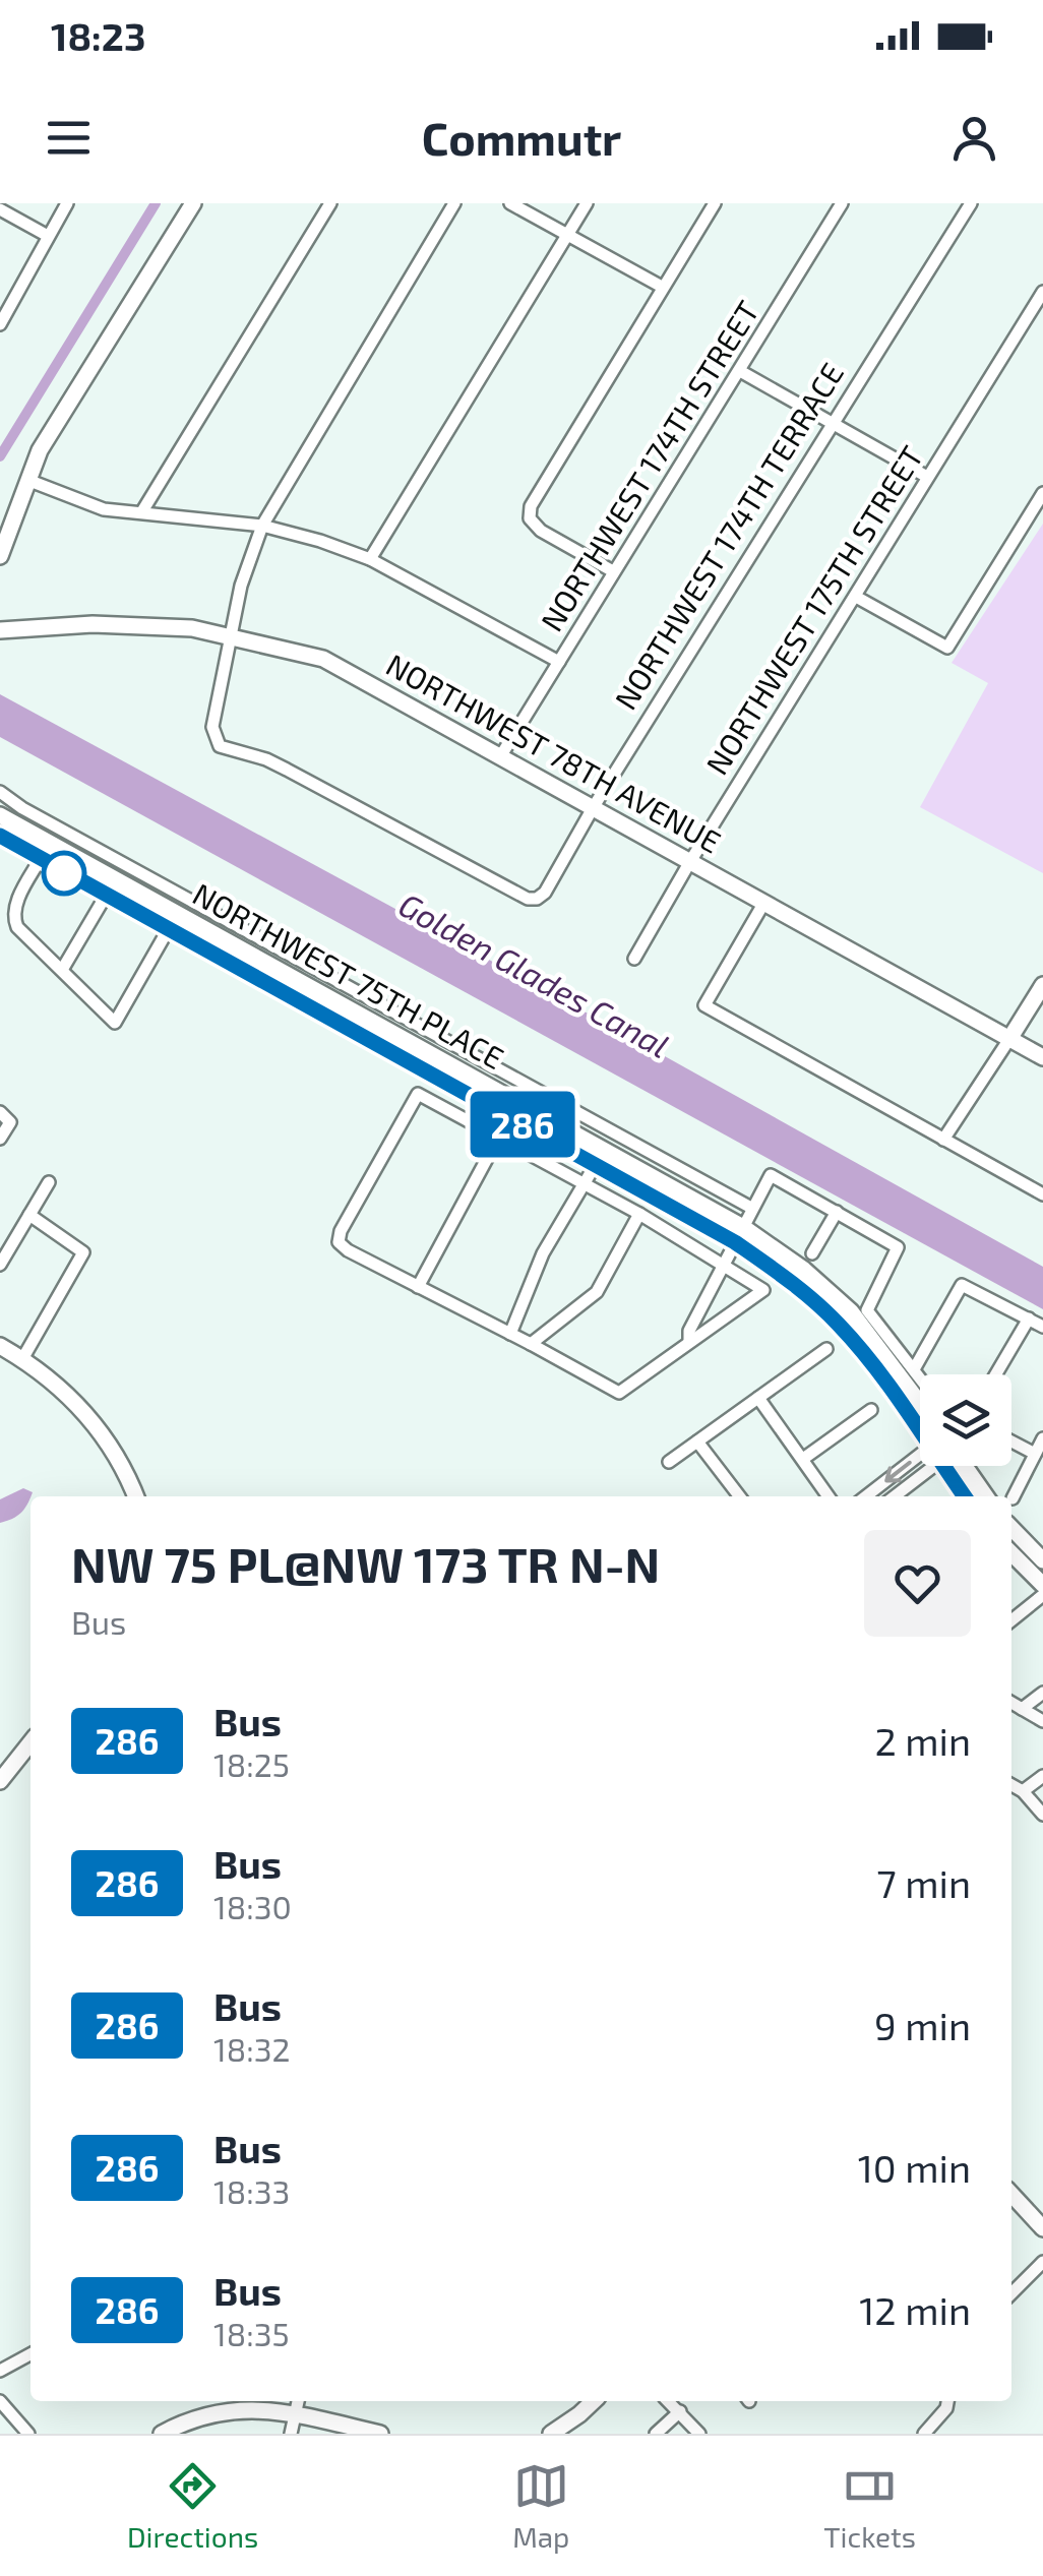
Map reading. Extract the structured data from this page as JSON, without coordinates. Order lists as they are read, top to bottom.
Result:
{
  "streets": {
    "street": [
      "NORTHWEST 174TH STREET",
      "NORTHWEST 174TH TERRACE",
      "NORTHWEST 175TH STREET",
      "NORTHWEST 78TH AVENUE",
      "NORTHWEST 75TH PLACE"
    ]
  },
  "crossings": [
    ["NORTHWEST 174TH STREET", "NORTHWEST 78TH AVENUE"],
    ["NORTHWEST 174TH TERRACE", "NORTHWEST 78TH AVENUE"],
    ["NORTHWEST 175TH STREET", "NORTHWEST 78TH AVENUE"]
  ],
  "water": ["Golden Glades Canal"],
  "lines": ["bus line 286"],
  "page": {
    "status": "18:23",
    "header": "Commutr",
    "on_map": "286",
    "heading": ["NW 75 PL@NW 173 TR N-N", "Bus"],
    "list": [
      {
        "mark": "286",
        "name": "Bus",
        "note": "18:25",
        "value": "2 min"
      },
      {
        "mark": "286",
        "name": "Bus",
        "note": "18:30",
        "value": "7 min"
      },
      {
        "mark": "286",
        "name": "Bus",
        "note": "18:32",
        "value": "9 min"
      },
      {
        "mark": "286",
        "name": "Bus",
        "note": "18:33",
        "value": "10 min"
      },
      {
        "mark": "286",
        "name": "Bus",
        "note": "18:35",
        "value": "12 min"
      }
    ],
    "tabs": ["Directions", "Map", "Tickets"]
  }
}
